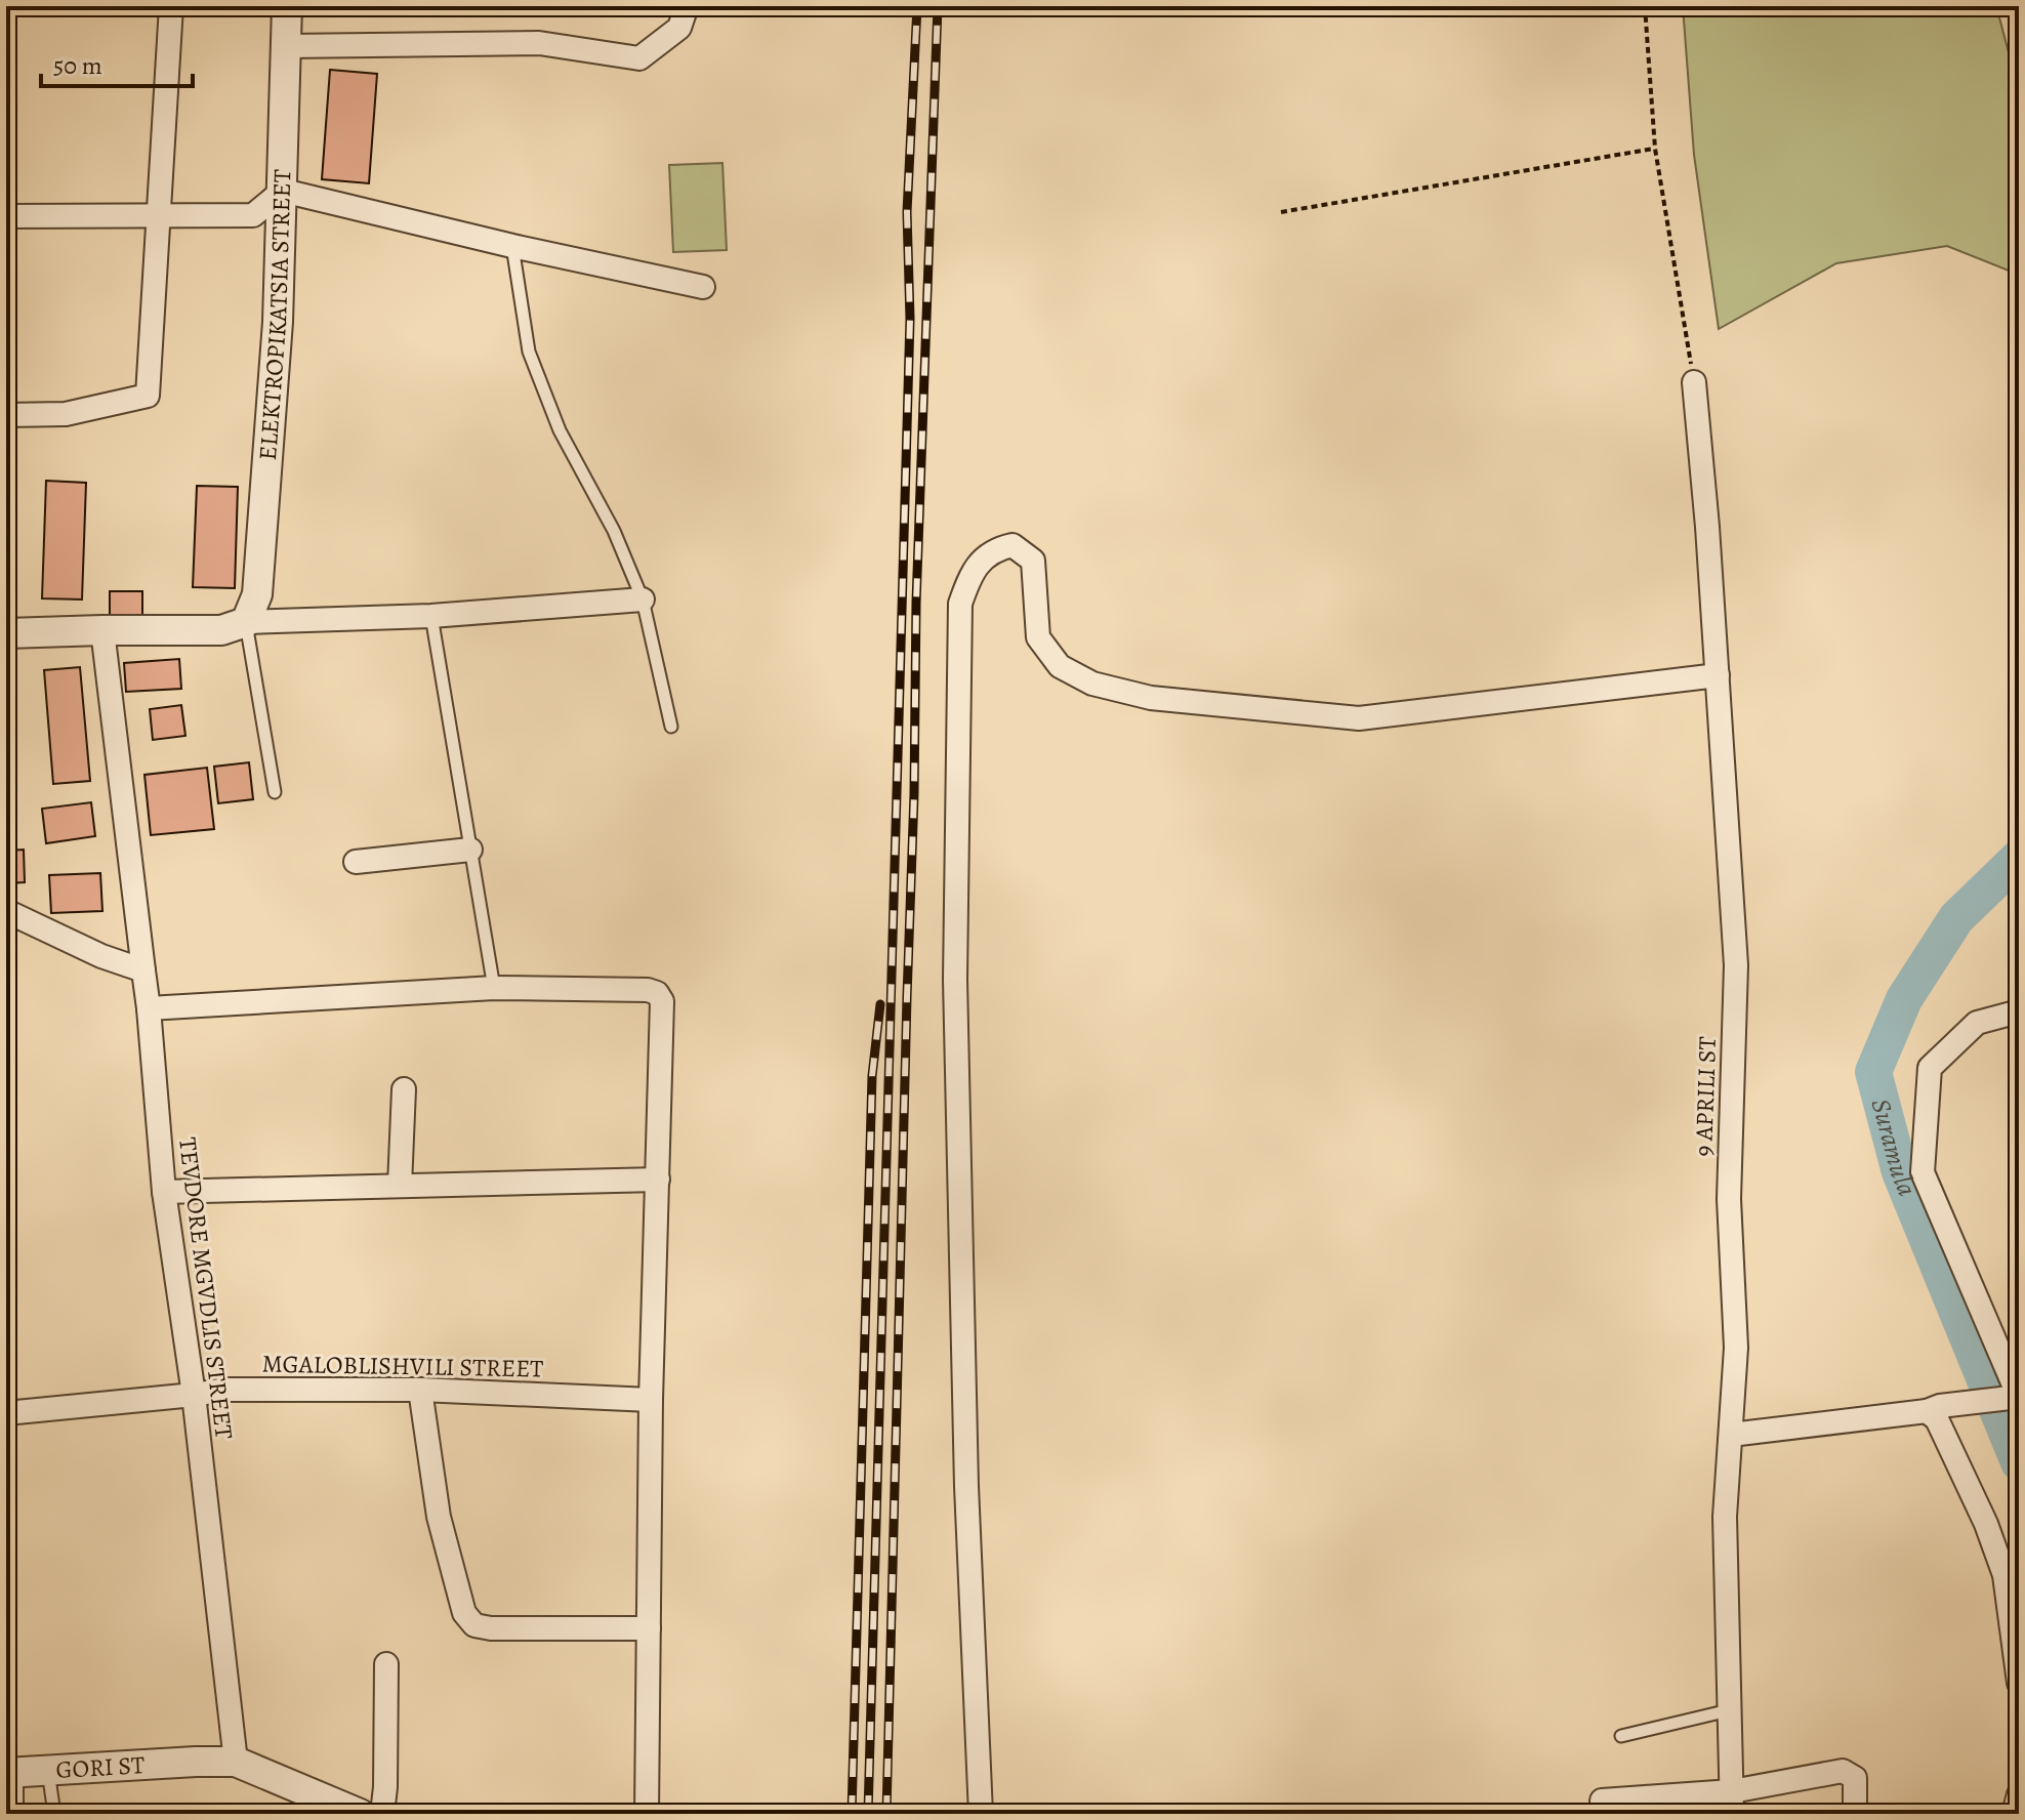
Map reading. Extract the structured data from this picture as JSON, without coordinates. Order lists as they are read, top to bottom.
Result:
{
  "streets": {
    "street": [
      "ELEKTROPIKATSIA STREET",
      "9 APRILI ST",
      "TEVDORE MGVDLIS STREET",
      "MGALOBLISHVILI STREET",
      "GORI ST"
    ]
  },
  "crossings": [
    ["TEVDORE MGVDLIS STREET", "MGALOBLISHVILI STREET"],
    ["TEVDORE MGVDLIS STREET", "GORI ST"]
  ],
  "water": ["Suramula"],
  "scale_bar": "50 m"
}
